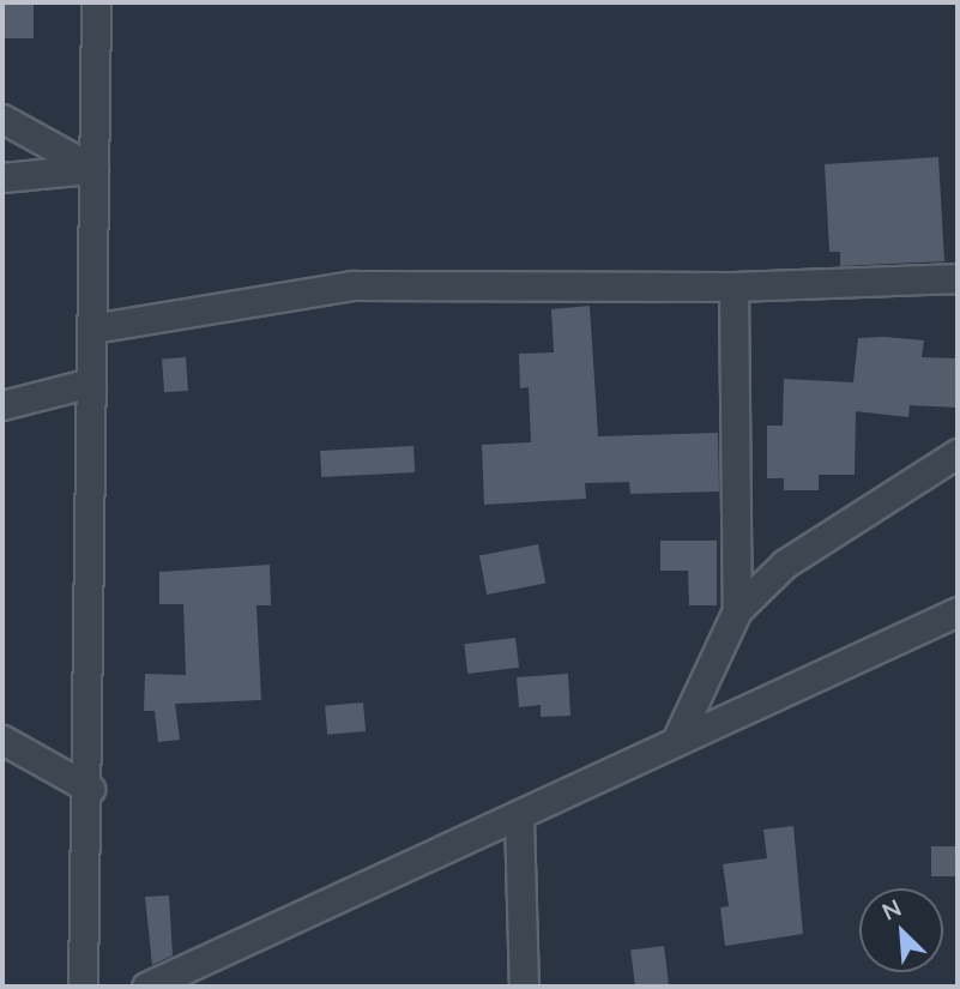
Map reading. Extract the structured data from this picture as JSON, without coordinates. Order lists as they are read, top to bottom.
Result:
{
  "north": "top left"
}
